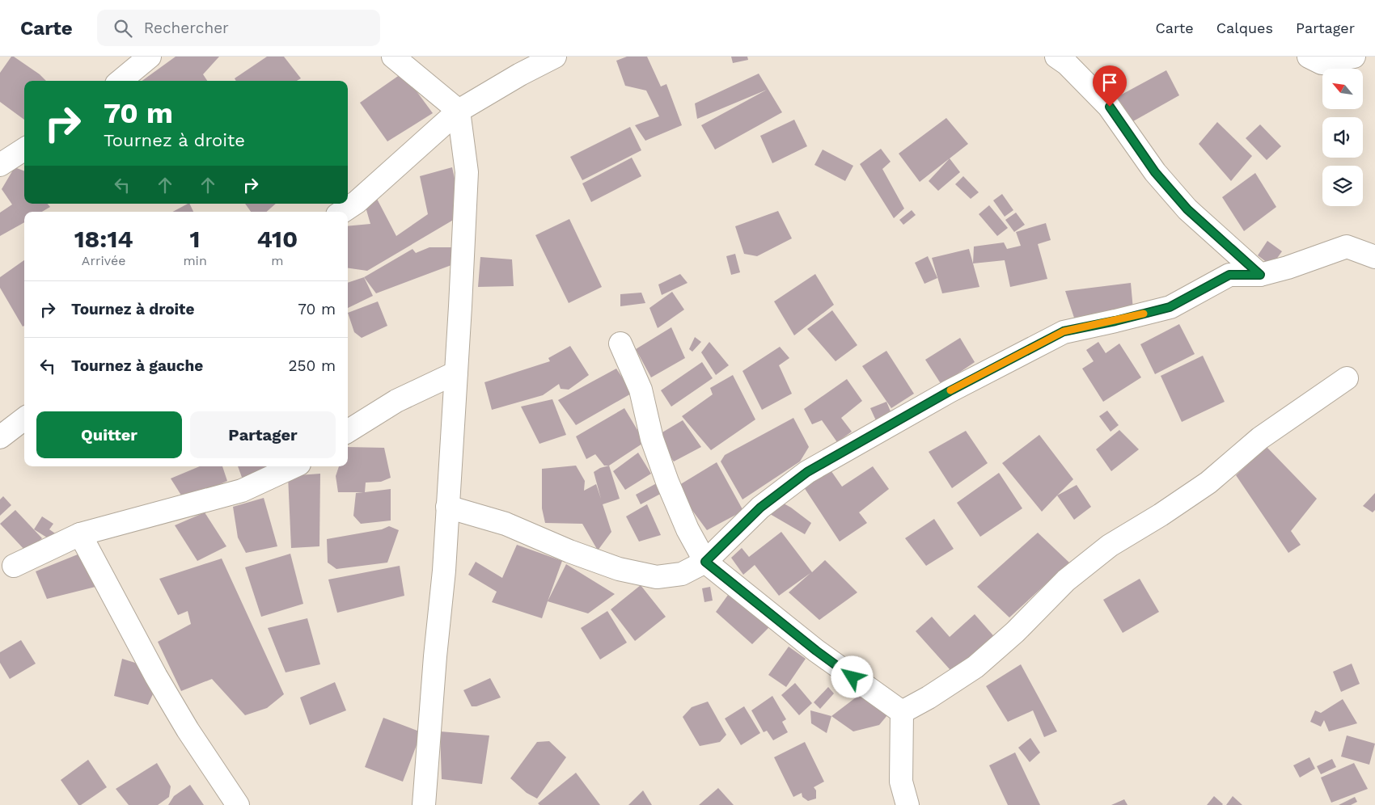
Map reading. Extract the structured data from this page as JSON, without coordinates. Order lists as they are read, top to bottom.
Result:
{
  "north": "top left",
  "page": {
    "header": "Carte",
    "search": "Rechercher",
    "nav": ["Carte", "Calques", "Partager"],
    "turn": ["70 m", "Tournez à droite"],
    "eta": [
      "18:14",
      "Arrivée",
      "1",
      "min",
      "410",
      "m"
    ],
    "list": [
      {
        "name": "Tournez à droite",
        "value": "70 m"
      },
      {
        "name": "Tournez à gauche",
        "value": "250 m"
      }
    ],
    "buttons": ["Quitter", "Partager"]
  }
}
